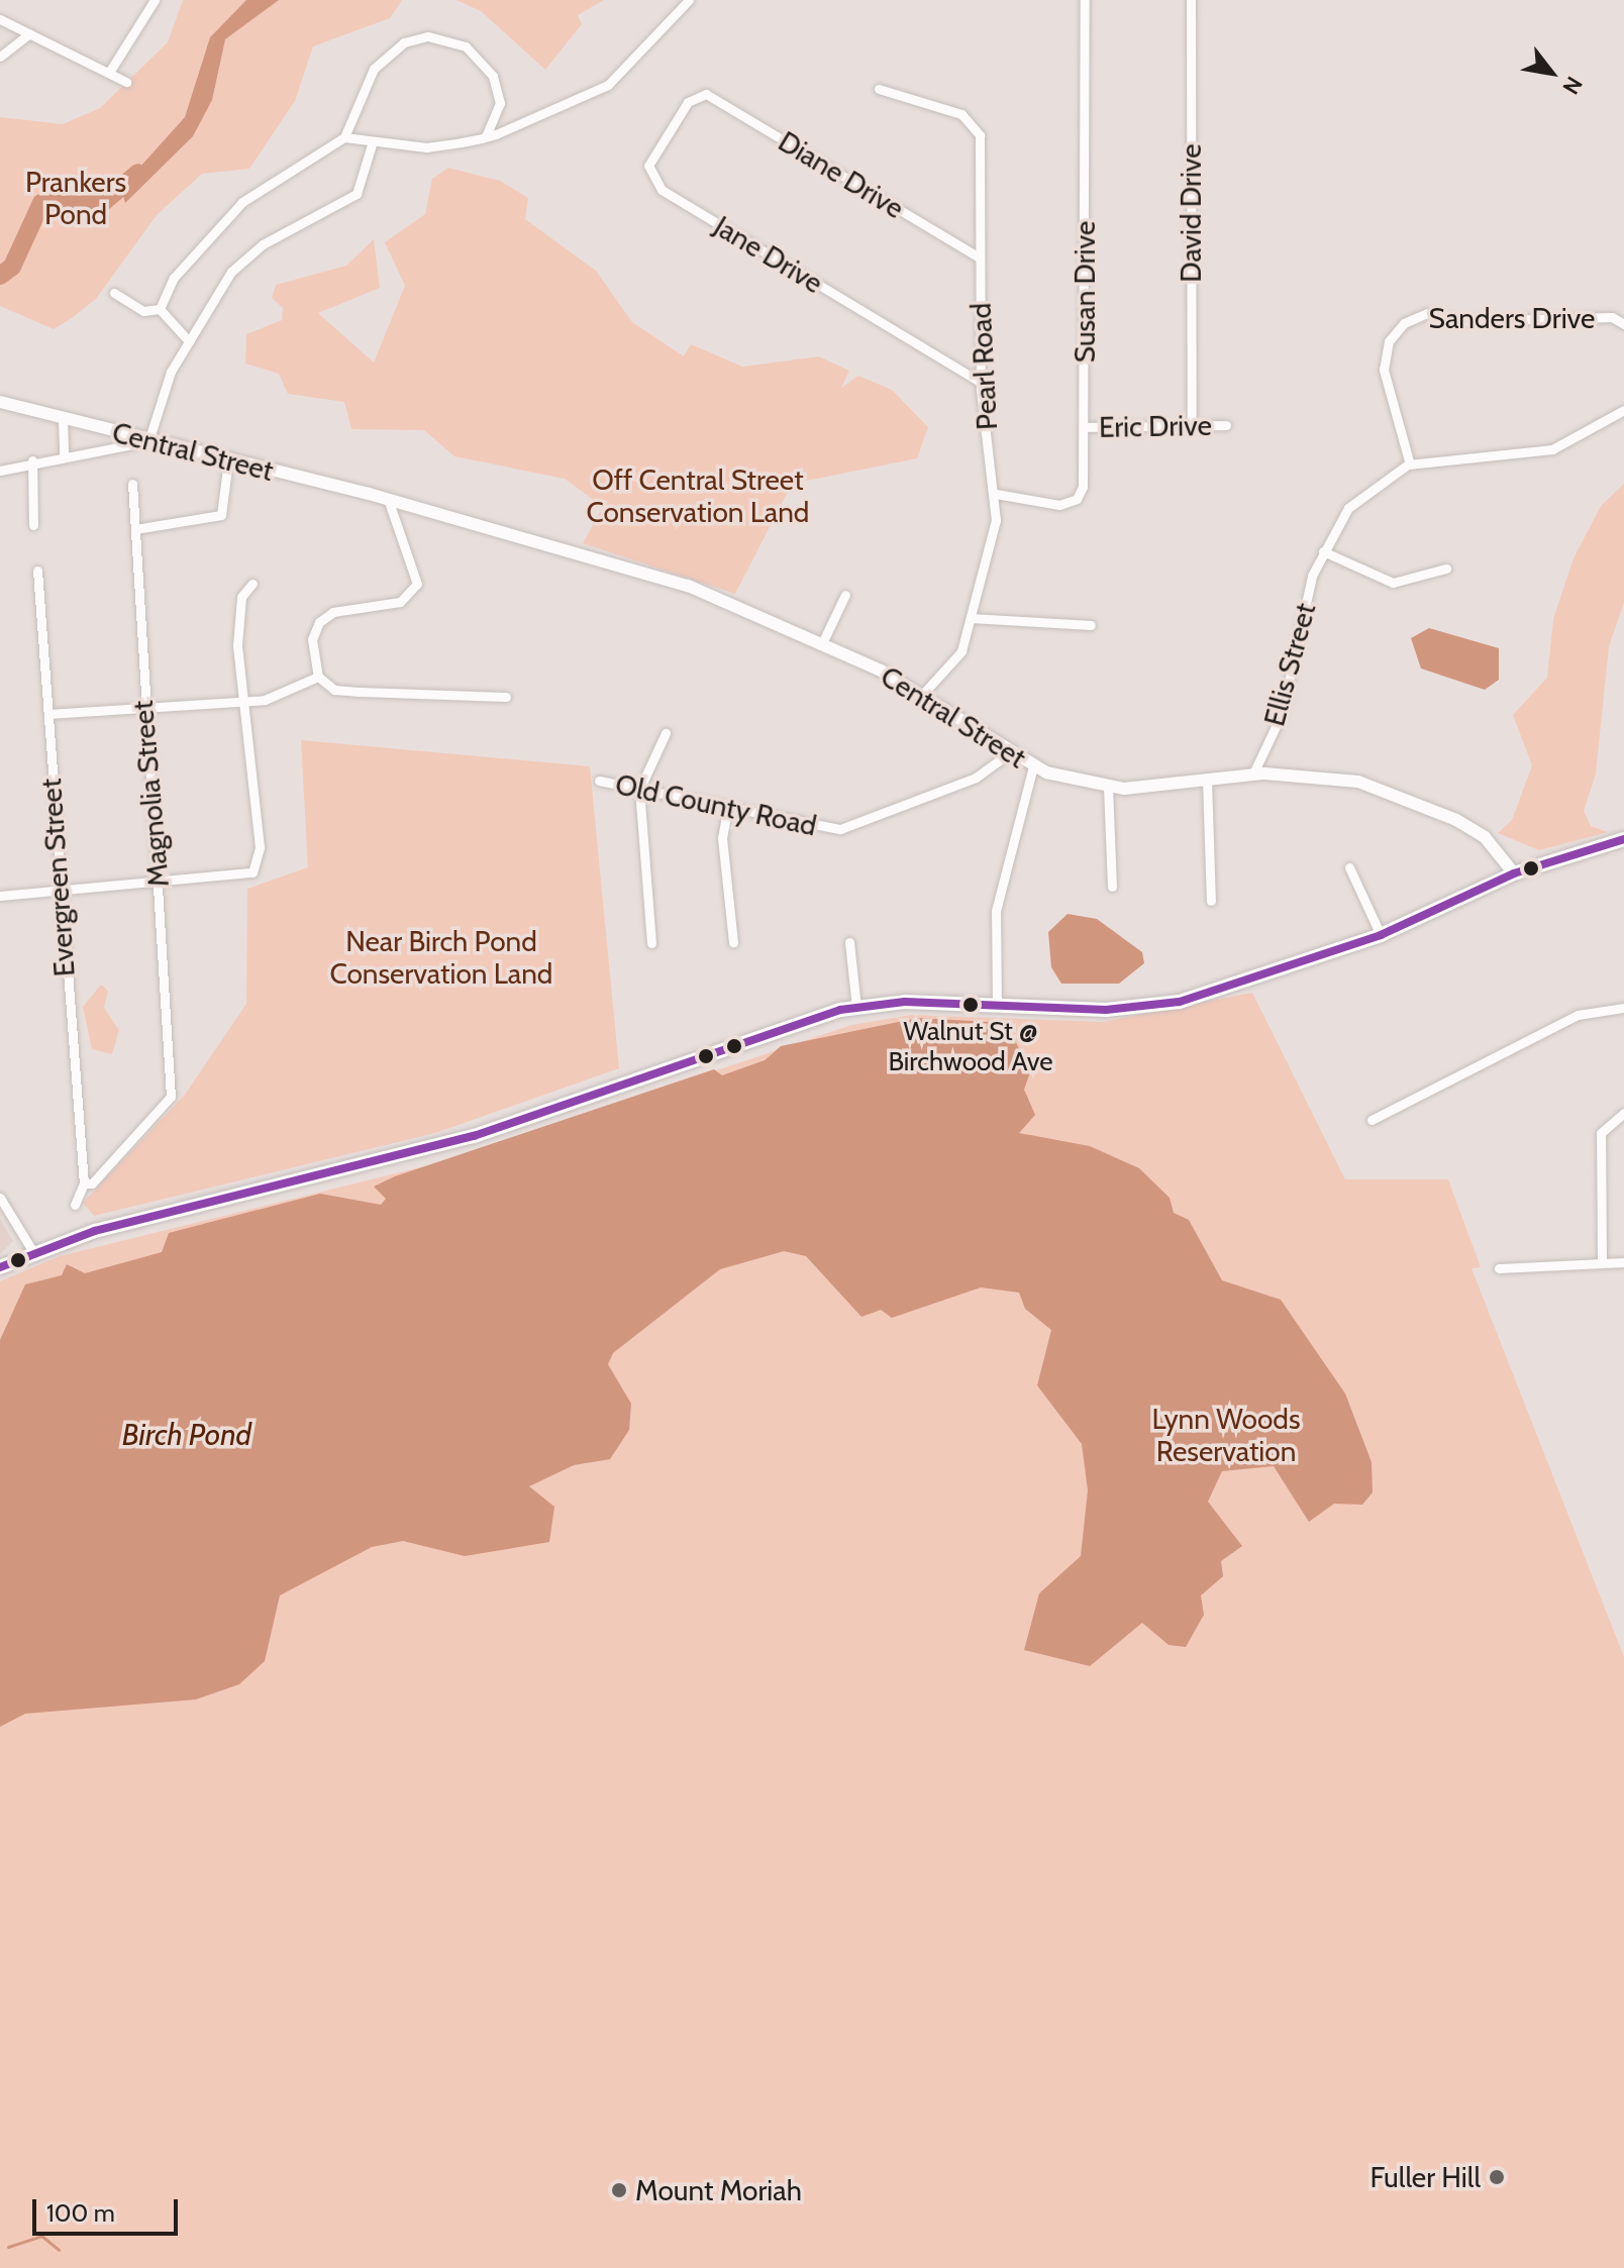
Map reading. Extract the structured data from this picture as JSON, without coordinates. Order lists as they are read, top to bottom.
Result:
{
  "streets": {
    "street": [
      "Diane Drive",
      "David Drive",
      "Jane Drive",
      "Susan Drive",
      "Sanders Drive",
      "Pearl Road",
      "Eric Drive",
      "Central Street",
      "Ellis Street",
      "Magnolia Street",
      "Old County Road",
      "Evergreen Street"
    ]
  },
  "crossings": [
    ["Diane Drive", "Jane Drive"],
    ["Diane Drive", "Pearl Road"],
    ["David Drive", "Eric Drive"],
    ["Jane Drive", "Pearl Road"],
    ["Susan Drive", "Pearl Road"],
    ["Susan Drive", "Eric Drive"],
    ["Pearl Road", "Central Street"],
    ["Central Street", "Ellis Street"],
    ["Central Street", "Old County Road"],
    ["Magnolia Street", "Evergreen Street"]
  ],
  "water": ["Birch Pond"],
  "parks": [
    "Prankers Pond",
    "Off Central Street Conservation Land",
    "Near Birch Pond Conservation Land",
    "Lynn Woods Reservation"
  ],
  "places": ["Walnut St @ Birchwood Ave", "Fuller Hill", "Mount Moriah"],
  "scale_bar": "100 m",
  "north": "bottom right"
}
